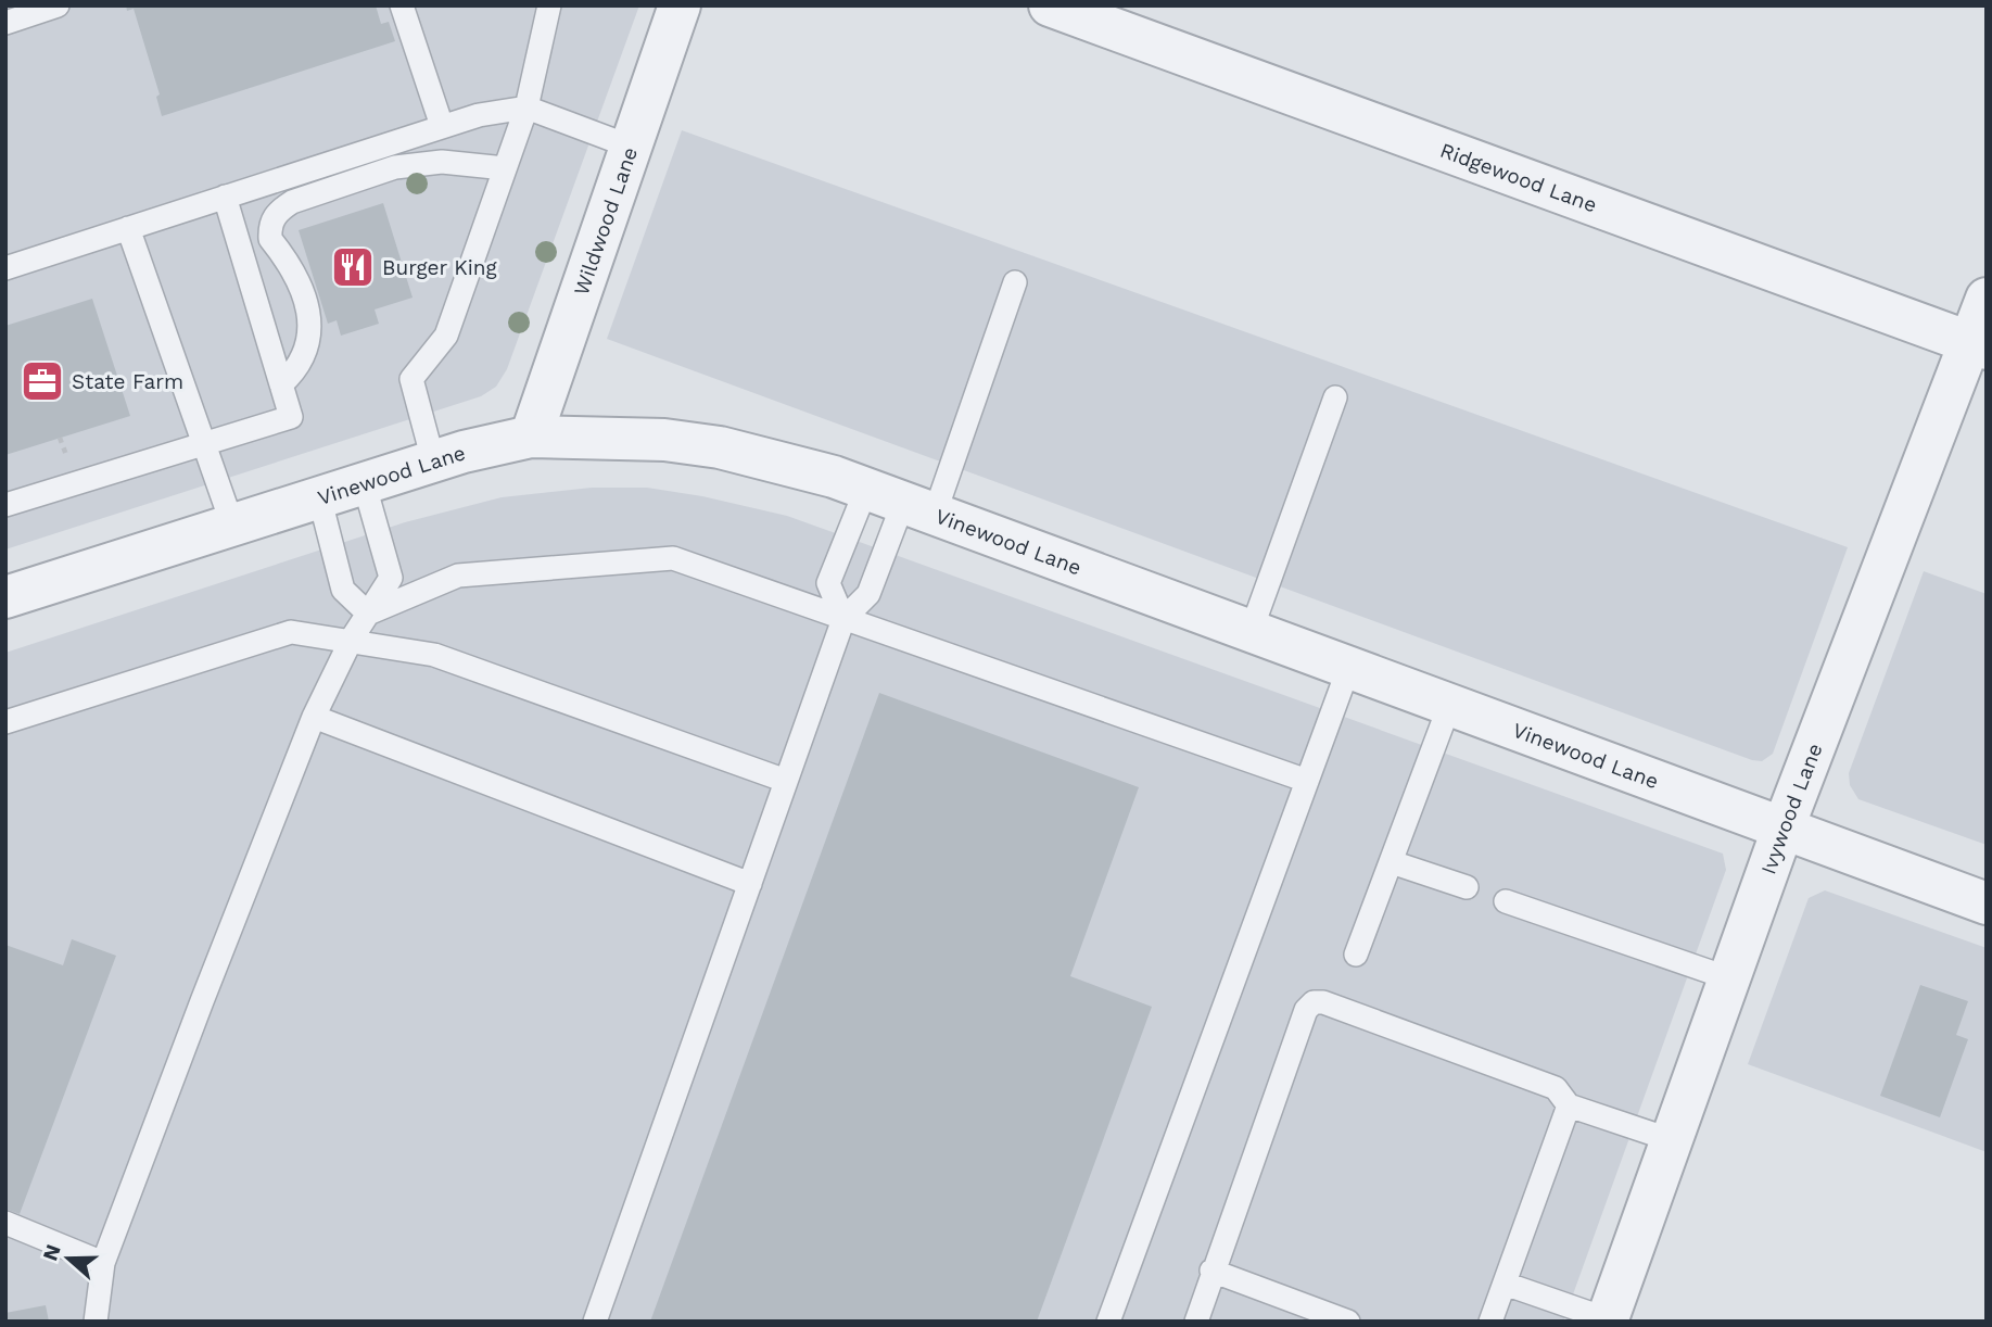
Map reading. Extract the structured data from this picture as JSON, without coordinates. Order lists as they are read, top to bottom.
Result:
{
  "streets": {
    "street": [
      "Ridgewood Lane",
      "Wildwood Lane",
      "Vinewood Lane",
      "Ivywood Lane"
    ]
  },
  "crossings": [
    ["Ridgewood Lane", "Ivywood Lane"],
    ["Wildwood Lane", "Vinewood Lane"],
    ["Vinewood Lane", "Ivywood Lane"]
  ],
  "places": {
    "restaurant": ["Burger King"],
    "office": ["State Farm"]
  },
  "north": "left"
}
